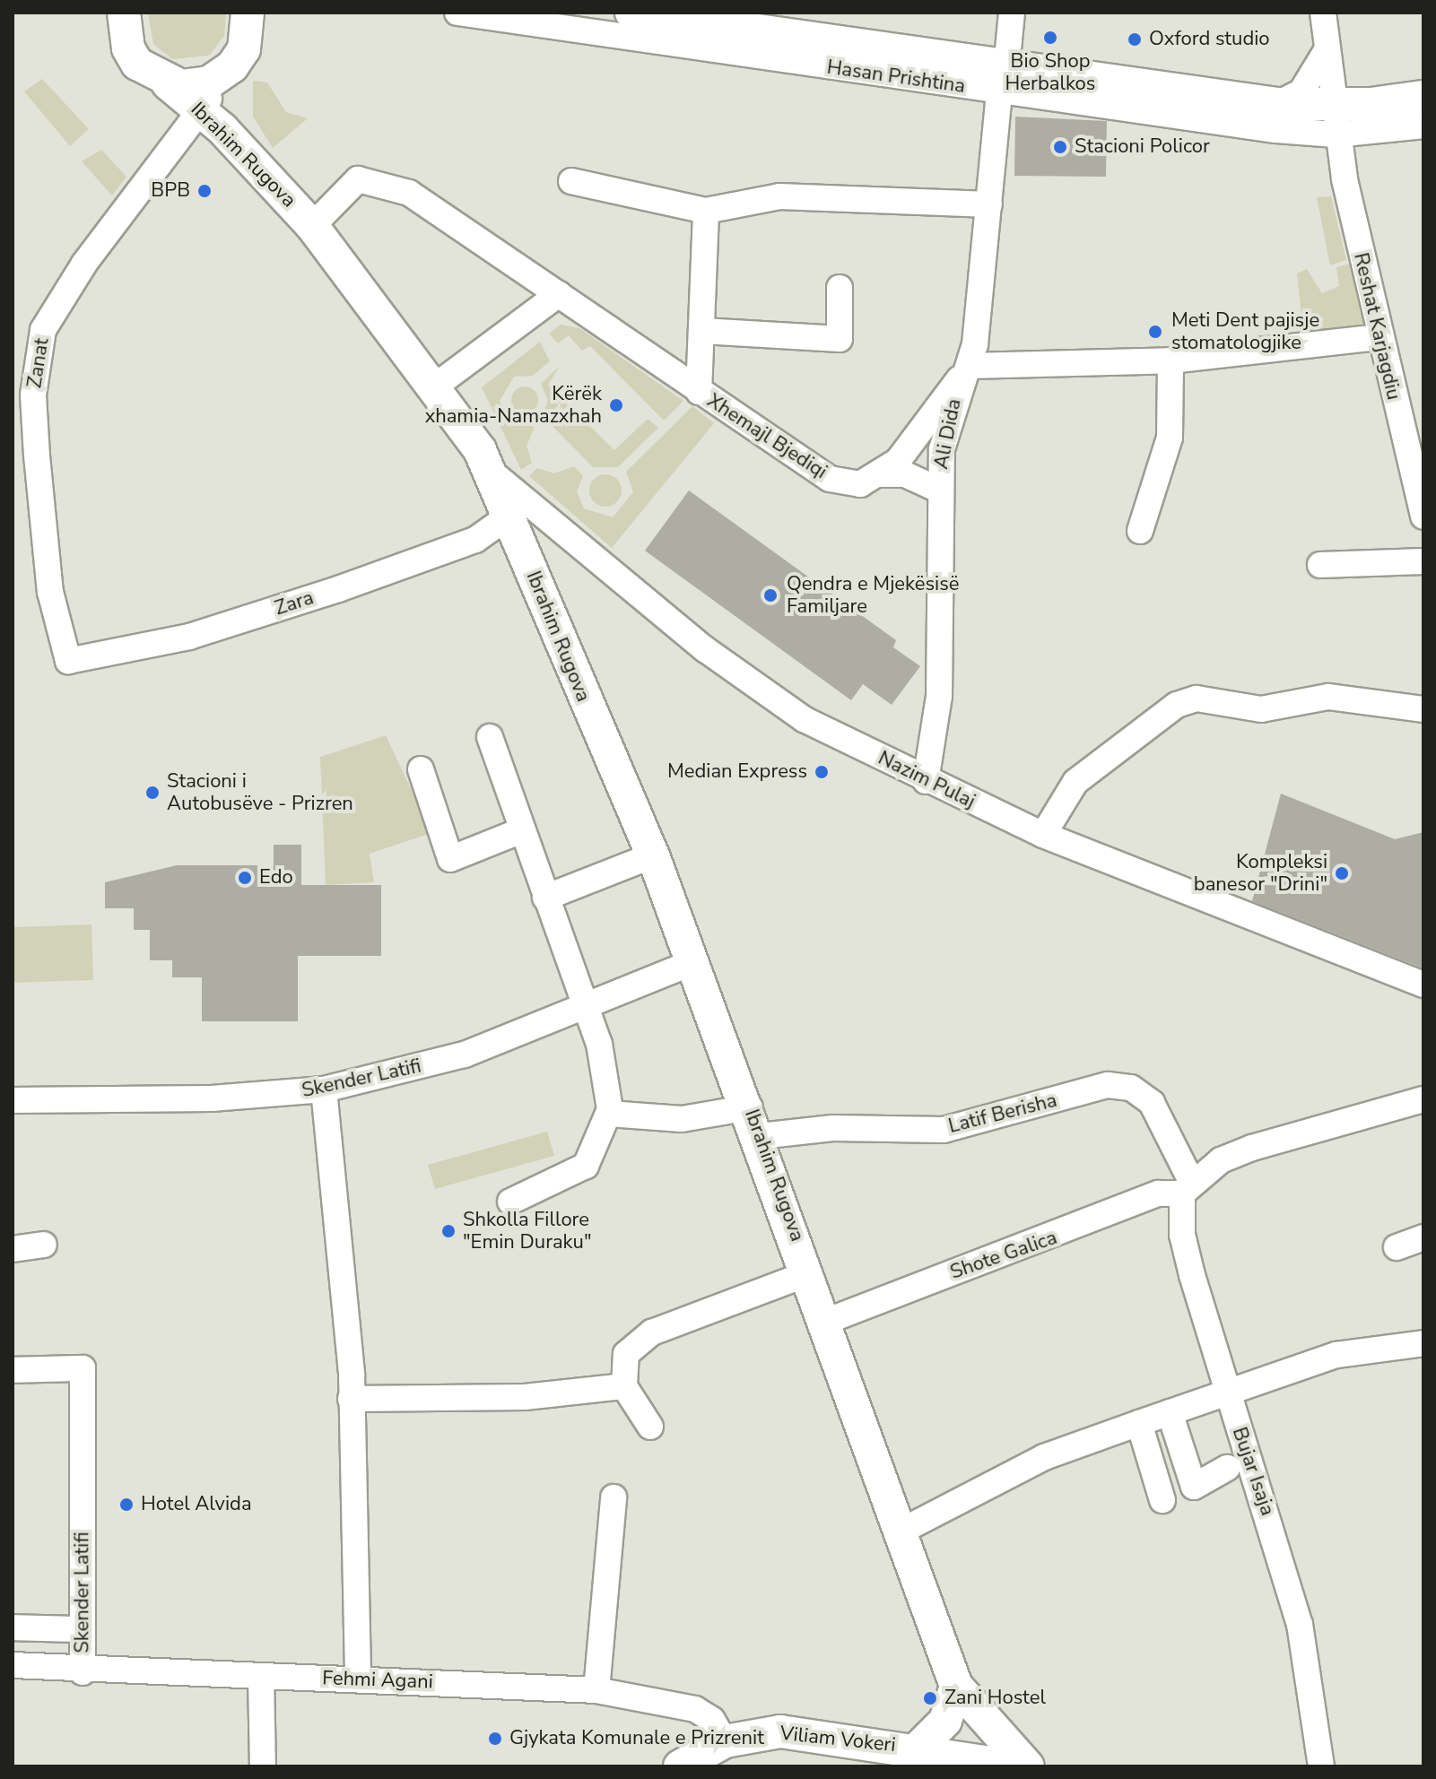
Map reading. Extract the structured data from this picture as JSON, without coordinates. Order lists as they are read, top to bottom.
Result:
{
  "streets": {
    "main road": ["Hasan Prishtina", "Ibrahim Rugova", "Viliam Vokeri"],
    "street": [
      "Reshat Karjagdiu",
      "Zanat",
      "Ali Dida",
      "Xhemajl Bjediqi",
      "Zara",
      "Nazim Pulaj",
      "Skender Latifi",
      "Latif Berisha",
      "Shote Galica",
      "Bujar Isaja",
      "Fehmi Agani"
    ]
  },
  "crossings": [
    ["Hasan Prishtina", "Reshat Karjagdiu"],
    ["Hasan Prishtina", "Ali Dida"],
    ["Ibrahim Rugova", "Zanat"],
    ["Ibrahim Rugova", "Xhemajl Bjediqi"],
    ["Ibrahim Rugova", "Zara"],
    ["Ibrahim Rugova", "Nazim Pulaj"],
    ["Ibrahim Rugova", "Skender Latifi"],
    ["Ibrahim Rugova", "Latif Berisha"],
    ["Ibrahim Rugova", "Shote Galica"],
    ["Ibrahim Rugova", "Viliam Vokeri"],
    ["Zanat", "Zara"],
    ["Ali Dida", "Nazim Pulaj"],
    ["Skender Latifi", "Fehmi Agani"],
    ["Latif Berisha", "Shote Galica"],
    ["Latif Berisha", "Bujar Isaja"],
    ["Shote Galica", "Bujar Isaja"],
    ["Fehmi Agani", "Viliam Vokeri"]
  ],
  "places": [
    "Bio Shop Herbalkos",
    "Oxford studio",
    "Stacioni Policor",
    "BPB",
    "Meti Dent pajisje stomatologjike",
    "Kërëk xhamia-Namazxhah",
    "Qendra e Mjekësisë Familjare",
    "Median Express",
    "Stacioni i Autobusëve - Prizren",
    "Kompleksi banesor \"Drini\"",
    "Edo",
    "Shkolla Fillore \"Emin Duraku\"",
    "Hotel Alvida",
    "Zani Hostel",
    "Gjykata Komunale e Prizrenit"
  ]
}
